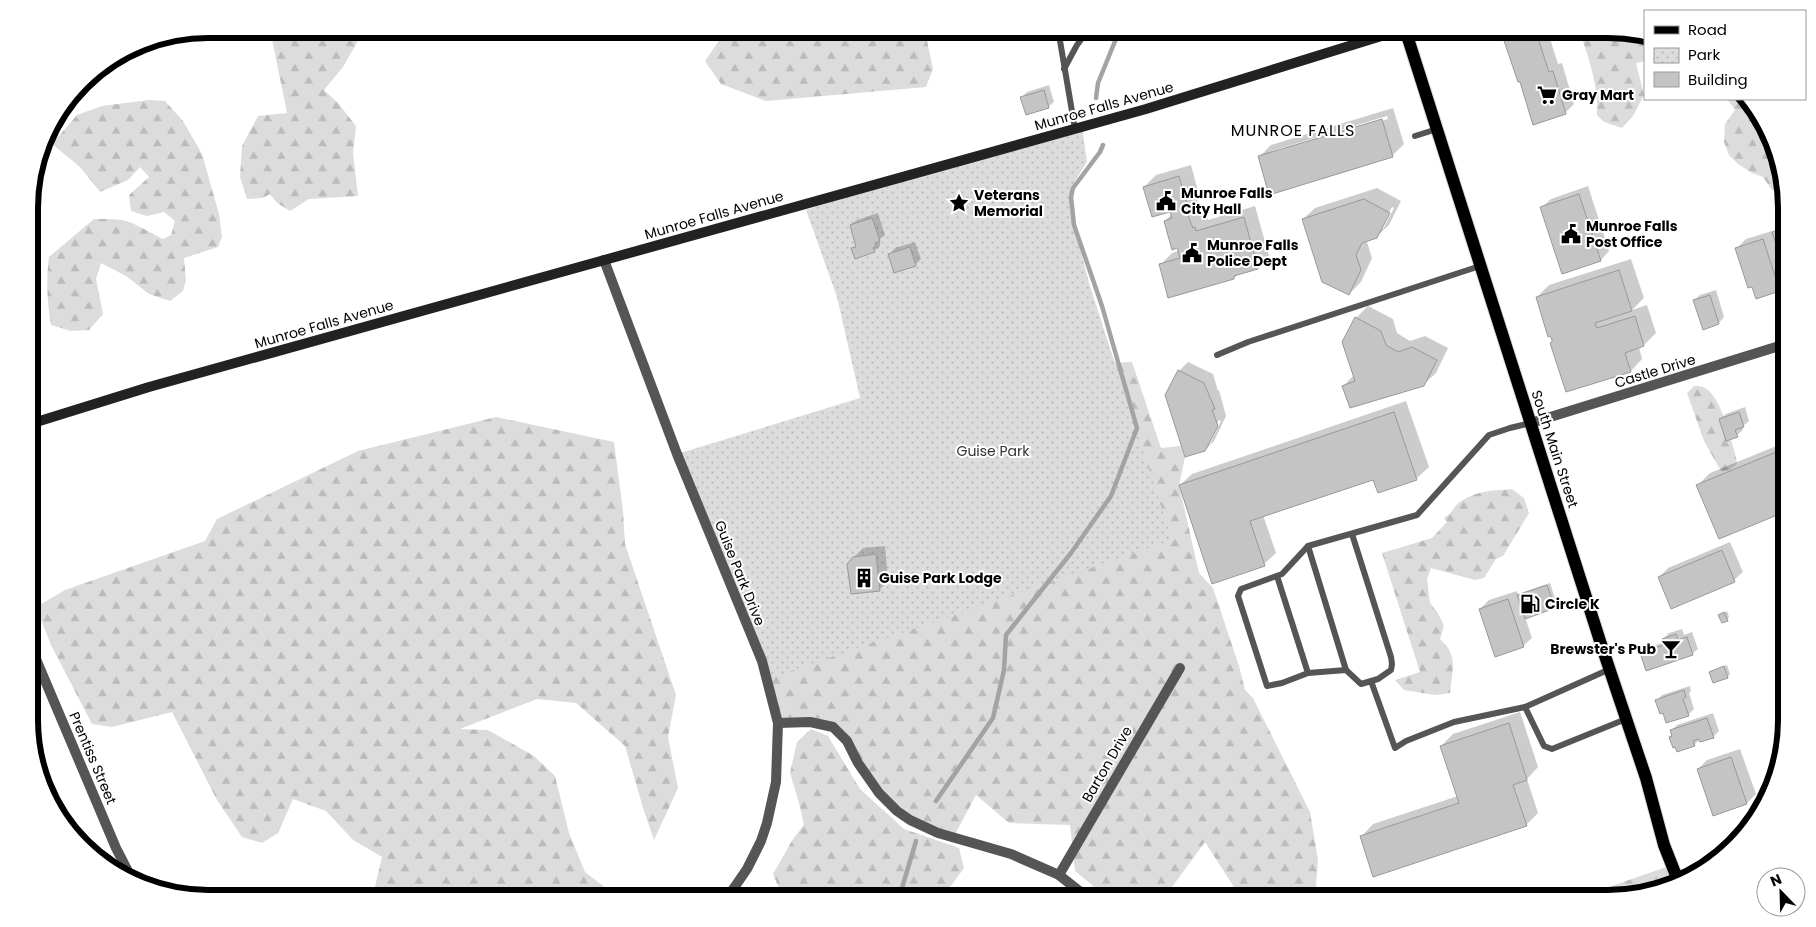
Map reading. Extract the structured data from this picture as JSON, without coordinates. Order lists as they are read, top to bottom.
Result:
{
  "streets": {
    "main road": ["South Main Street"],
    "street": [
      "Munroe Falls Avenue",
      "Castle Drive",
      "Guise Park Drive",
      "Prentiss Street",
      "Barton Drive"
    ]
  },
  "crossings": [
    ["Munroe Falls Avenue", "Guise Park Drive"],
    ["Castle Drive", "South Main Street"]
  ],
  "districts": ["MUNROE FALLS"],
  "parks": ["Guise Park"],
  "places": {
    "supermarket": ["Gray Mart"],
    "public building": ["Munroe Falls City Hall", "Munroe Falls Post Office", "Munroe Falls Police Dept"],
    "place": ["Veterans Memorial"],
    "building": ["Guise Park Lodge"],
    "fuel station": ["Circle K"],
    "bar": ["Brewster's Pub"]
  },
  "legend": ["Road", "Park", "Building"],
  "north": "top left"
}
